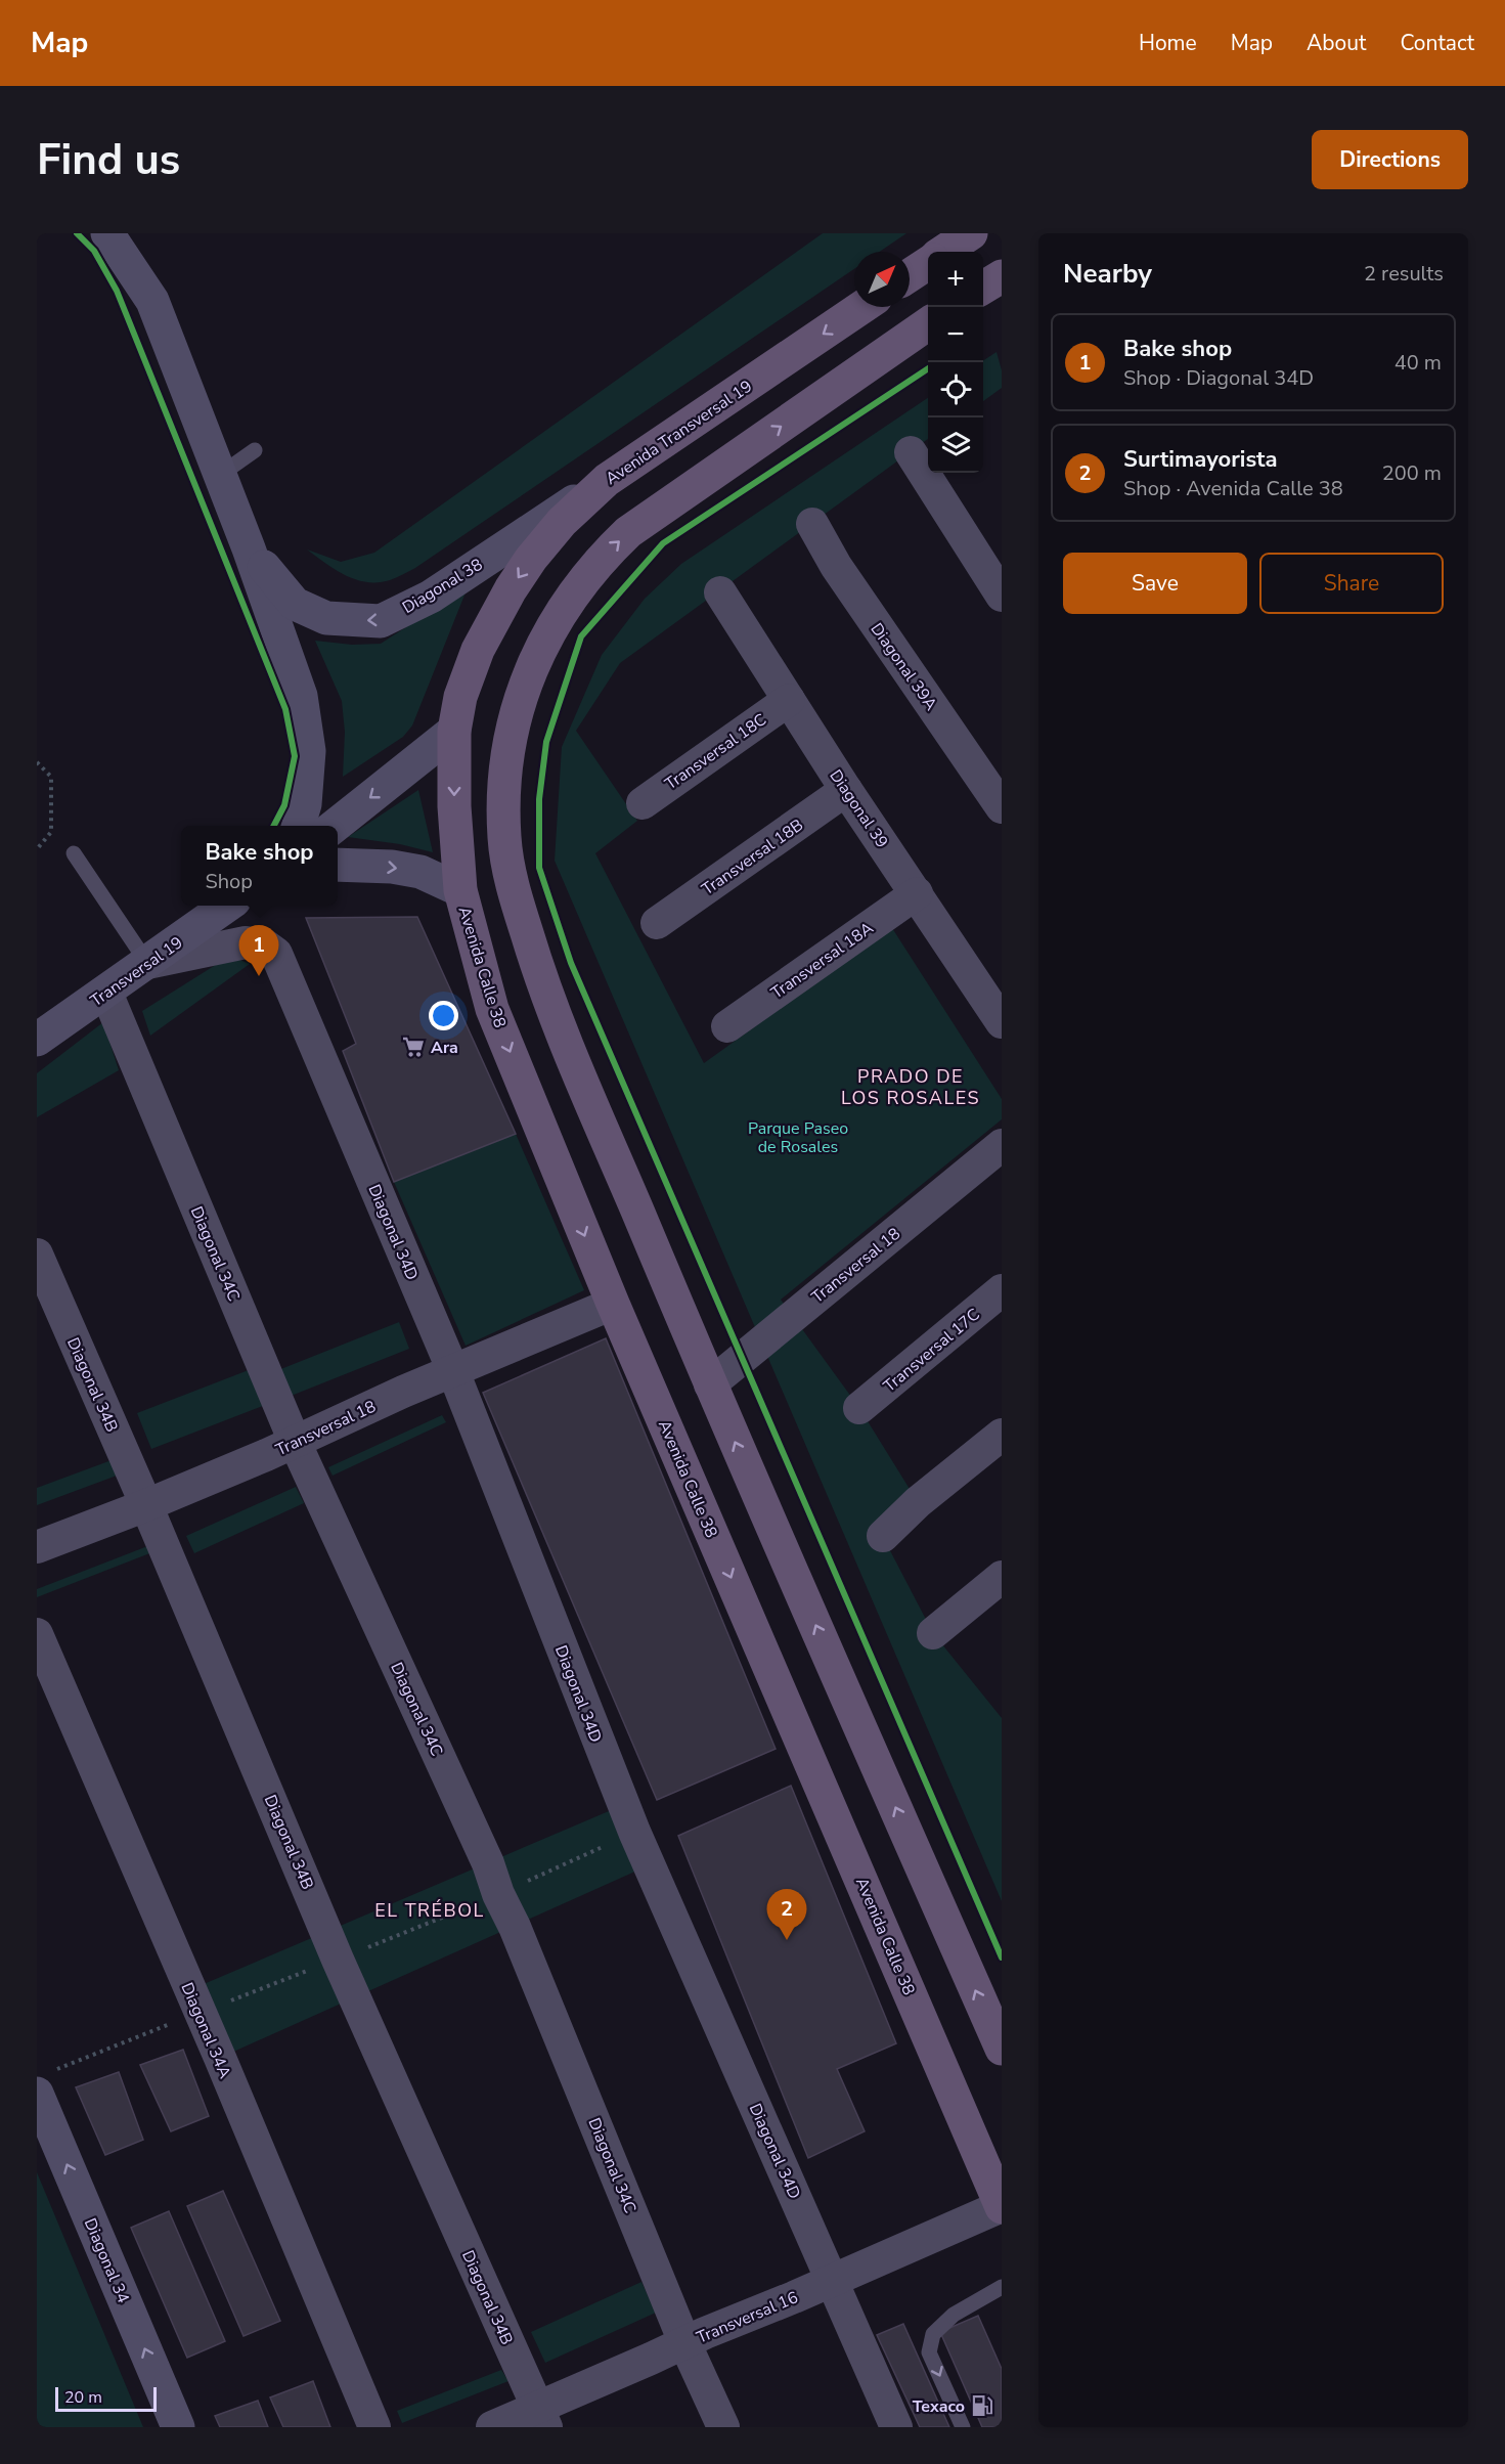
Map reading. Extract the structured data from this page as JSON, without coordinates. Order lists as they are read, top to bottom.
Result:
{
  "streets": {
    "main road": ["Avenida Transversal 19", "Avenida Calle 38"],
    "street": [
      "Diagonal 38",
      "Diagonal 39A",
      "Transversal 18C",
      "Diagonal 39",
      "Transversal 18B",
      "Transversal 18A",
      "Transversal 19",
      "Diagonal 34D",
      "Diagonal 34C",
      "Transversal 18",
      "Transversal 17C",
      "Diagonal 34B",
      "Diagonal 34A",
      "Diagonal 34",
      "Transversal 16"
    ]
  },
  "crossings": [
    ["Avenida Transversal 19", "Diagonal 38"],
    ["Avenida Transversal 19", "Avenida Calle 38"],
    ["Transversal 18C", "Diagonal 39"],
    ["Diagonal 39", "Transversal 18B"],
    ["Diagonal 39", "Transversal 18A"],
    ["Avenida Calle 38", "Transversal 18"],
    ["Avenida Calle 38", "Transversal 16"],
    ["Transversal 19", "Diagonal 34D"],
    ["Transversal 19", "Diagonal 34C"],
    ["Diagonal 34D", "Transversal 18"],
    ["Diagonal 34D", "Transversal 16"],
    ["Diagonal 34C", "Transversal 18"],
    ["Diagonal 34C", "Transversal 16"],
    ["Transversal 18", "Diagonal 34B"],
    ["Diagonal 34B", "Transversal 16"]
  ],
  "one_way": ["Avenida Transversal 19", "Diagonal 34"],
  "districts": ["PRADO DE LOS ROSALES", "EL TRÉBOL"],
  "parks": ["Parque Paseo de Rosales"],
  "places": {
    "supermarket": ["Ara"],
    "fuel station": ["Texaco"]
  },
  "scale_bar": "20 m",
  "north": "top right",
  "page": {
    "header": "Map",
    "nav": [
      "Home",
      "Map",
      "About",
      "Contact"
    ],
    "buttons": [
      "Directions",
      ["Save", "Share"]
    ],
    "title": "Find us",
    "heading": ["Nearby", "2 results"],
    "map_buttons": ["+", "−"],
    "list": [
      {
        "mark": "1",
        "name": "Bake shop",
        "note": "Shop · Diagonal 34D",
        "value": "40 m"
      },
      {
        "mark": "2",
        "name": "Surtimayorista",
        "note": "Shop · Avenida Calle 38",
        "value": "200 m"
      }
    ],
    "popup": ["Bake shop", "Shop"],
    "pins": ["1", "2"],
    "scale": "20 m"
  }
}
